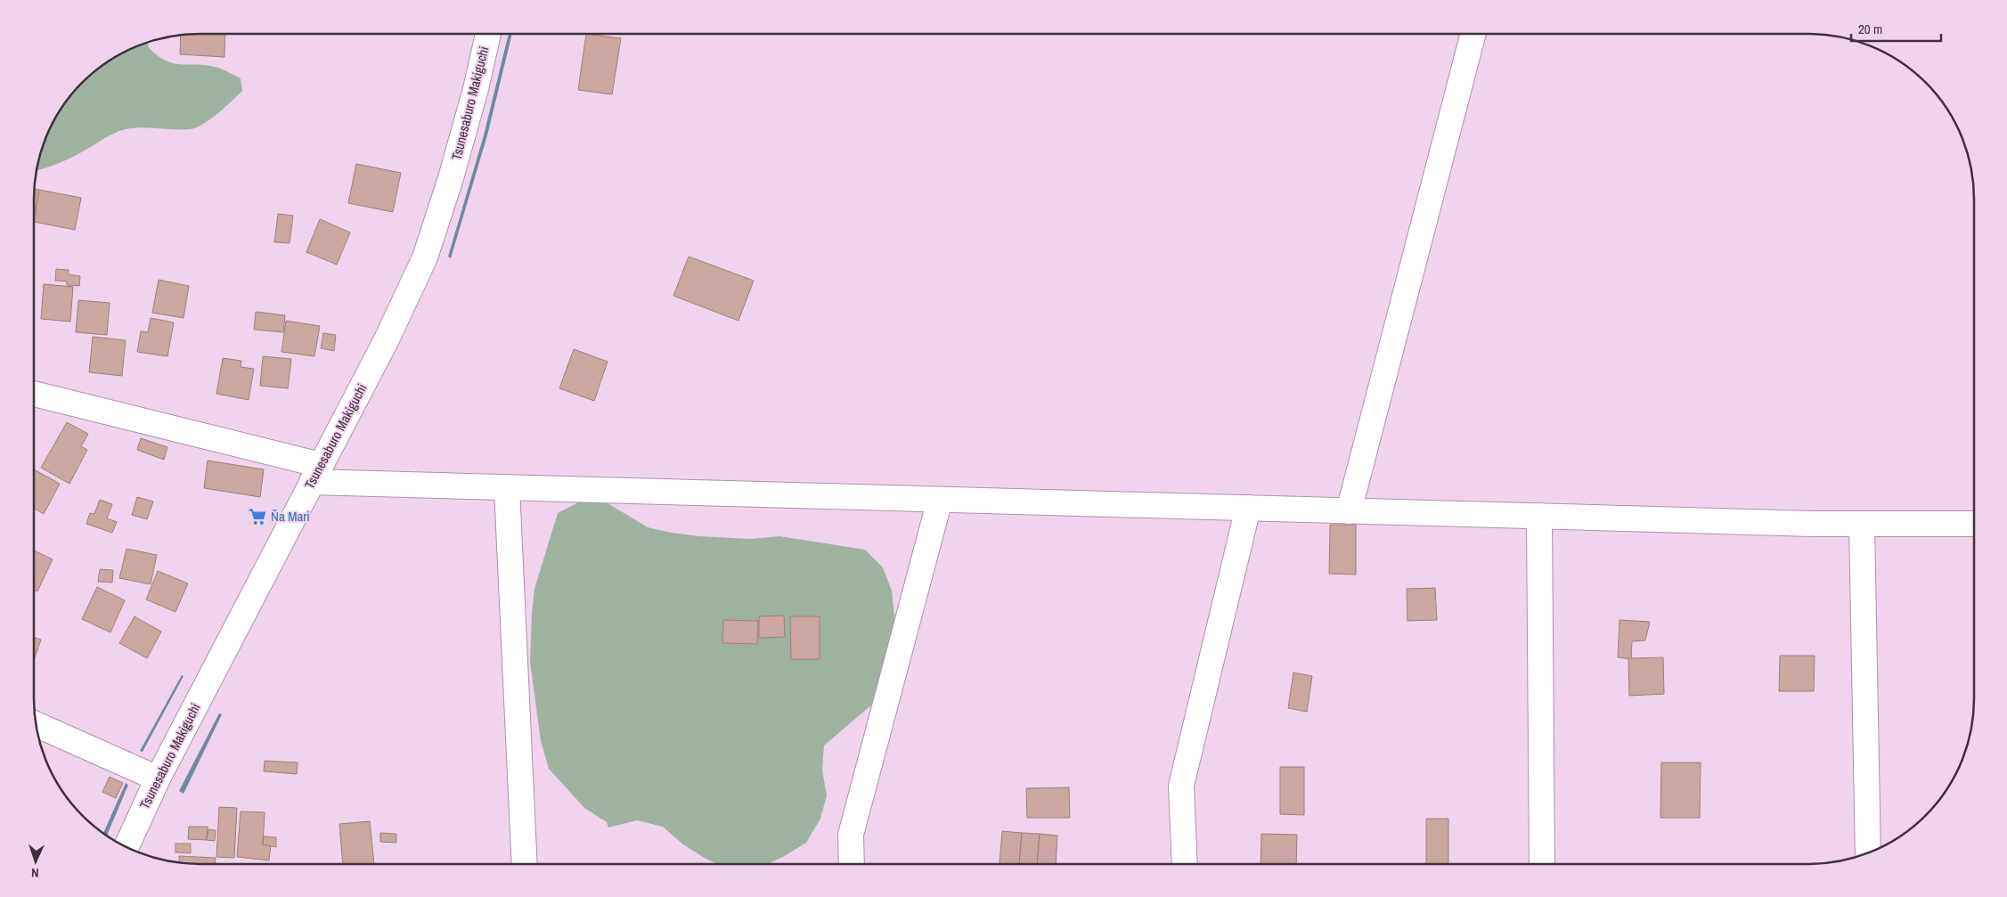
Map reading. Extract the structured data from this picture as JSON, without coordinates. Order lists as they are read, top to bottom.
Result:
{
  "streets": {
    "street": ["Tsunesaburo Makiguchi"]
  },
  "places": {
    "supermarket": ["Ña Mari"]
  },
  "scale_bar": "20 m",
  "north": "bottom"
}
